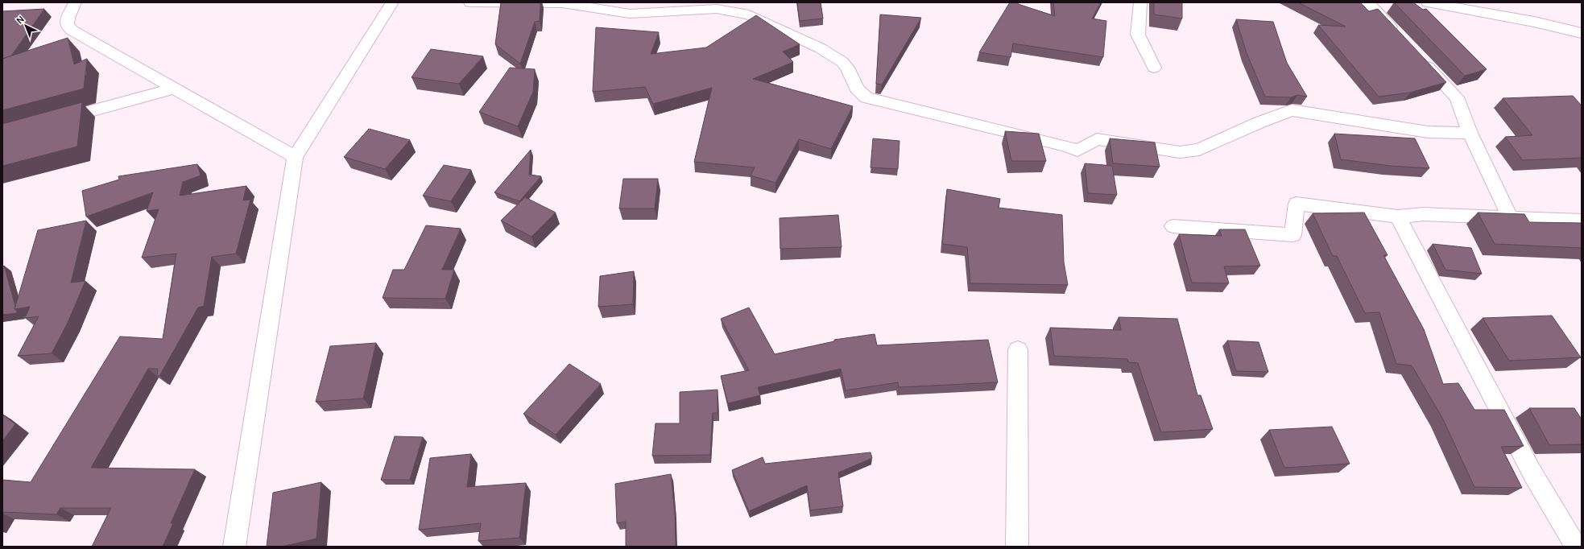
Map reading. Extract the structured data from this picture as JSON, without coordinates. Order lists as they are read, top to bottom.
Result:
{
  "north": "top left"
}
